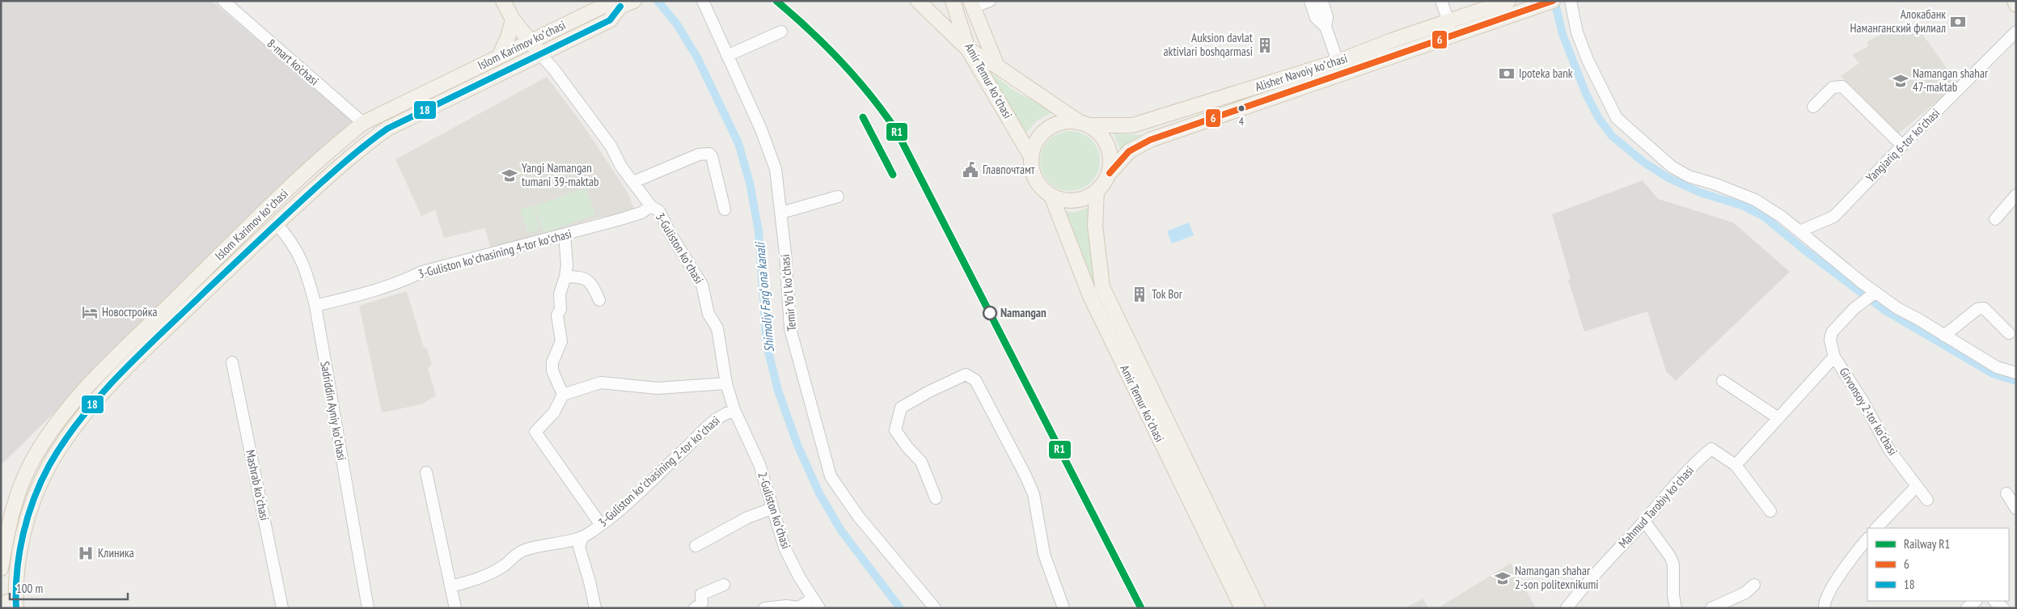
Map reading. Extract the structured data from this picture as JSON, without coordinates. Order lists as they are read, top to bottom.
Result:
{
  "streets": {
    "main road": ["Islom Karimov koʻchasi", "Alisher Navoiy koʻchasi", "Amir Temur koʻchasi"],
    "street": [
      "8-mart ko'chasi",
      "Yangiаriq 6-tor koʼchasi",
      "3-Guliston koʻchasi",
      "3-Guliston koʻchasining 4-tor koʻchasi",
      "Temir Yoʻl koʻchasi",
      "Sadriddin Ayniy koʻchasi",
      "Girvonsoy 2-tor koʼchasi",
      "3-Guliston koʻchasining 2-tor koʻchasi",
      "Mashrab koʻchasi",
      "Mahmud Tarobiy koʻchasi",
      "2-Guliston koʻchasi"
    ]
  },
  "crossings": [
    ["Islom Karimov koʻchasi", "8-mart ko'chasi"],
    ["Islom Karimov koʻchasi", "3-Guliston koʻchasi"],
    ["Islom Karimov koʻchasi", "Sadriddin Ayniy koʻchasi"],
    ["Alisher Navoiy koʻchasi", "Amir Temur koʻchasi"],
    ["3-Guliston koʻchasi", "3-Guliston koʻchasining 4-tor koʻchasi"],
    ["3-Guliston koʻchasi", "3-Guliston koʻchasining 2-tor koʻchasi"],
    ["3-Guliston koʻchasi", "2-Guliston koʻchasi"],
    ["3-Guliston koʻchasining 4-tor koʻchasi", "Sadriddin Ayniy koʻchasi"],
    ["3-Guliston koʻchasining 2-tor koʻchasi", "2-Guliston koʻchasi"]
  ],
  "water": ["Shimoliy Fargʻona kanali"],
  "places": {
    "bank": ["Алокабанк Наманганский филиал", "Ipoteka bank"],
    "building": ["Auksion davlat aktivlari boshqarmasi", "Tok Bor"],
    "school or university": ["Namangan shahar 47-maktab", "Yangi Namangan tumani 39-maktab", "Namangan shahar 2-son politexnikumi"],
    "other": ["4", "Namangan"],
    "public building": ["Главпочтамт"],
    "hotel": ["Новостройка"],
    "hospital": ["Клиника"]
  },
  "lines": ["rail line R1", "transit line 6", "transit line 18"],
  "legend": ["Railway R1", "6", "18"],
  "scale_bar": "100 m"
}
